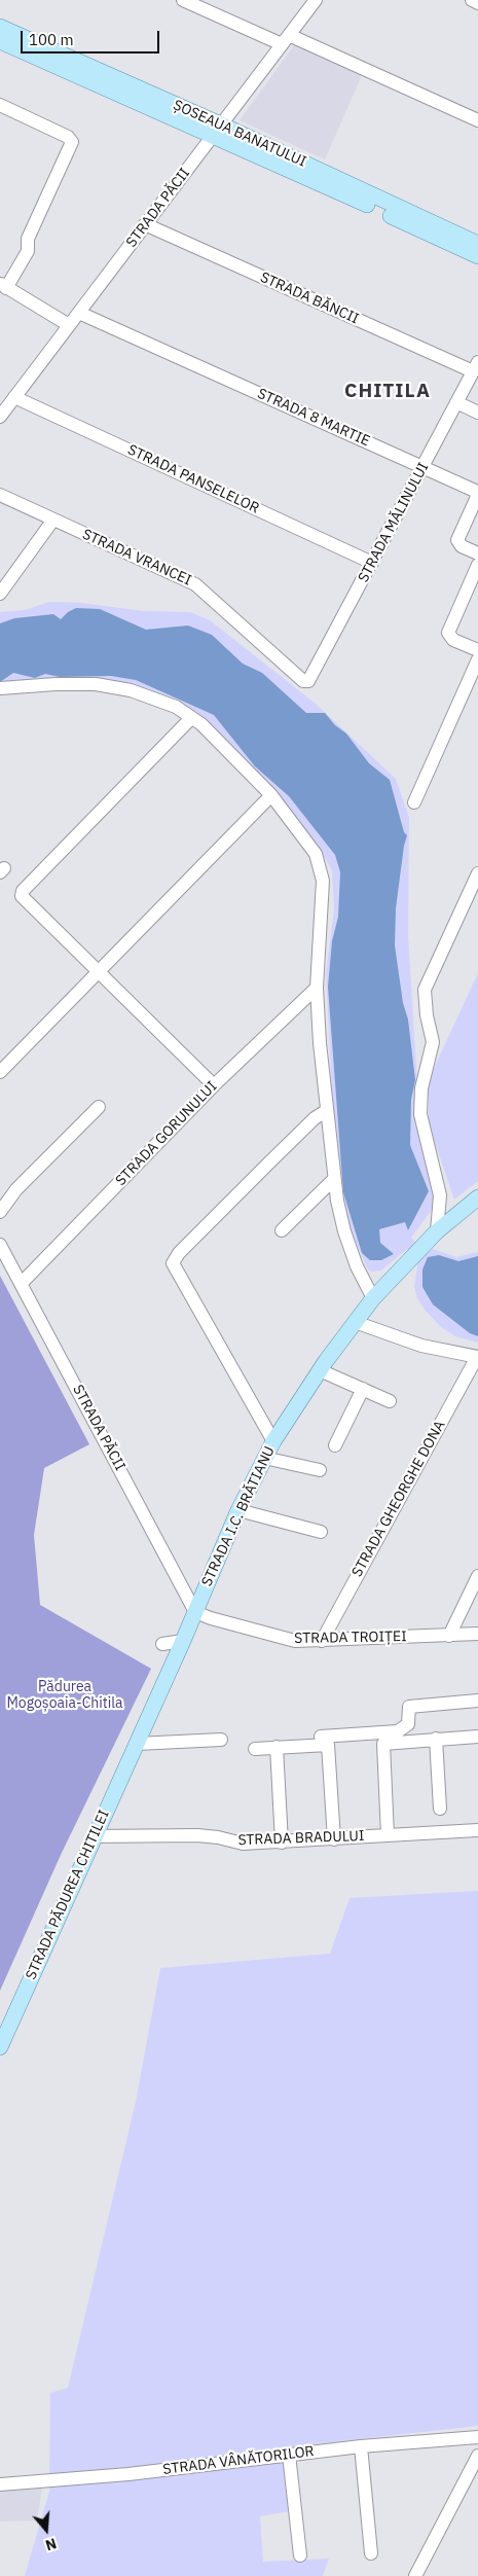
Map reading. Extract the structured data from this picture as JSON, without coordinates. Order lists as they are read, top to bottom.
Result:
{
  "streets": {
    "main road": ["ȘOSEAUA BANATULUI", "STRADA I.C. BRĂTIANU", "STRADA PĂDUREA CHITILEI"],
    "street": [
      "STRADA PĂCII",
      "STRADA BĂNCII",
      "STRADA 8 MARTIE",
      "STRADA PANSELELOR",
      "STRADA MĂLINULUI",
      "STRADA VRANCEI",
      "STRADA GORUNULUI",
      "STRADA GHEORGHE DONA",
      "STRADA TROIȚEI",
      "STRADA BRADULUI",
      "STRADA VÂNĂTORILOR"
    ]
  },
  "crossings": [
    ["ȘOSEAUA BANATULUI", "STRADA PĂCII"],
    ["STRADA PĂCII", "STRADA BĂNCII"],
    ["STRADA PĂCII", "STRADA 8 MARTIE"],
    ["STRADA PĂCII", "STRADA PANSELELOR"],
    ["STRADA PĂCII", "STRADA GORUNULUI"],
    ["STRADA PĂCII", "STRADA I.C. BRĂTIANU"],
    ["STRADA PĂCII", "STRADA TROIȚEI"],
    ["STRADA BĂNCII", "STRADA MĂLINULUI"],
    ["STRADA 8 MARTIE", "STRADA MĂLINULUI"],
    ["STRADA PANSELELOR", "STRADA MĂLINULUI"],
    ["STRADA MĂLINULUI", "STRADA VRANCEI"],
    ["STRADA GHEORGHE DONA", "STRADA TROIȚEI"],
    ["STRADA I.C. BRĂTIANU", "STRADA TROIȚEI"],
    ["STRADA I.C. BRĂTIANU", "STRADA PĂDUREA CHITILEI"],
    ["STRADA BRADULUI", "STRADA PĂDUREA CHITILEI"]
  ],
  "districts": ["CHITILA"],
  "parks": ["Pădurea Mogoșoaia-Chitila"],
  "scale_bar": "100 m",
  "north": "bottom"
}
